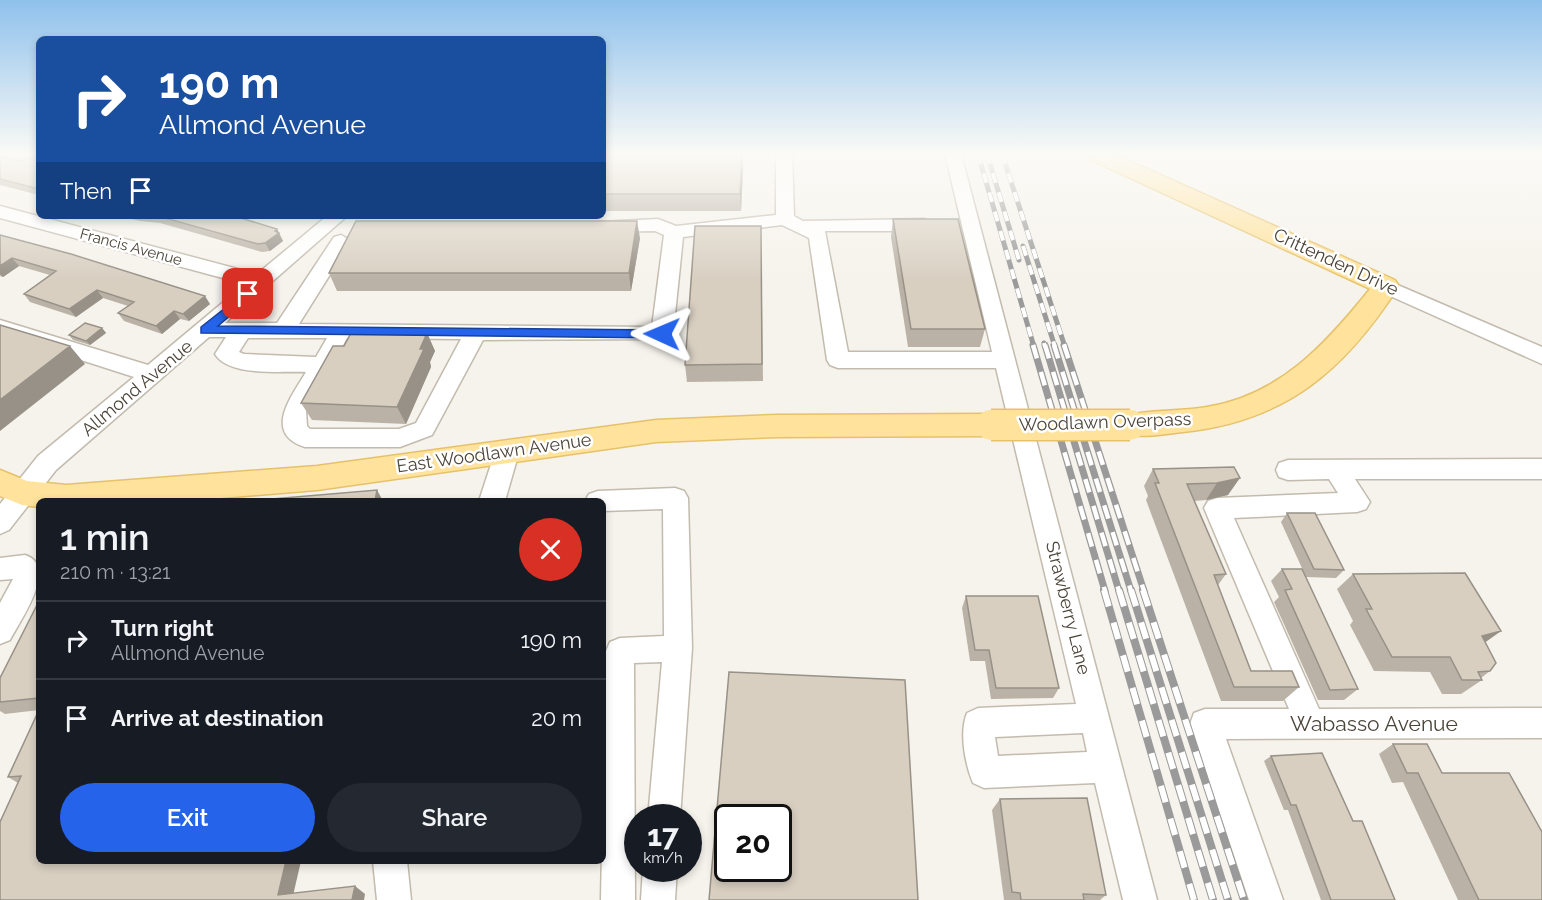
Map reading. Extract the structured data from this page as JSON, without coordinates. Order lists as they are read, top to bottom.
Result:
{
  "streets": {
    "main road": ["Crittenden Drive", "Woodlawn Overpass", "East Woodlawn Avenue"],
    "street": [
      "Francis Avenue",
      "Allmond Avenue",
      "Strawberry Lane",
      "Wabasso Avenue"
    ]
  },
  "crossings": [
    ["Francis Avenue", "Allmond Avenue"],
    ["Crittenden Drive", "Woodlawn Overpass"],
    ["Allmond Avenue", "East Woodlawn Avenue"],
    ["Woodlawn Overpass", "East Woodlawn Avenue"]
  ],
  "page": {
    "turn": ["190 m", "Allmond Avenue"],
    "then": "Then",
    "heading": ["1 min", "210 m · 13:21"],
    "list": [
      {
        "name": "Turn right",
        "note": "Allmond Avenue",
        "value": "190 m"
      },
      {
        "name": "Arrive at destination",
        "value": "20 m"
      }
    ],
    "buttons": ["Exit", "Share"],
    "speed": "17 km/h",
    "limit": "20"
  }
}
